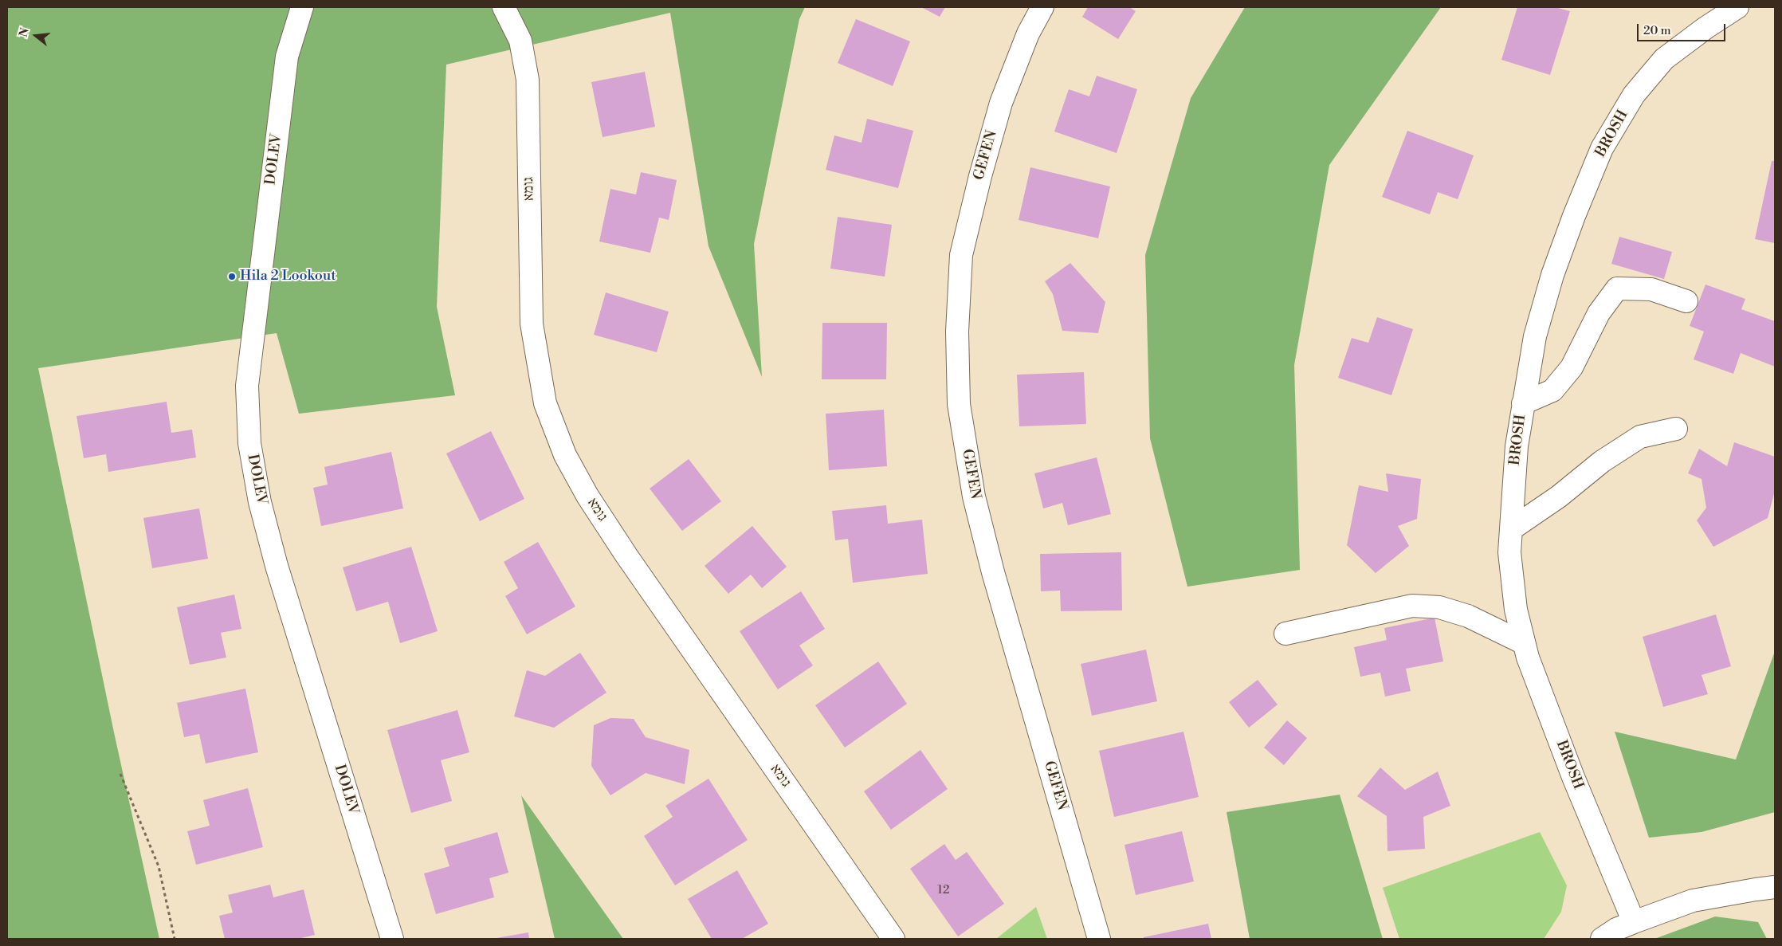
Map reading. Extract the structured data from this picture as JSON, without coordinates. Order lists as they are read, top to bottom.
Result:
{
  "streets": {
    "street": [
      "BROSH",
      "GEFEN",
      "DOLEV",
      "גומא"
    ]
  },
  "places": ["Hila 2 Lookout"],
  "house_numbers": ["12"],
  "scale_bar": "20 m",
  "north": "left"
}
